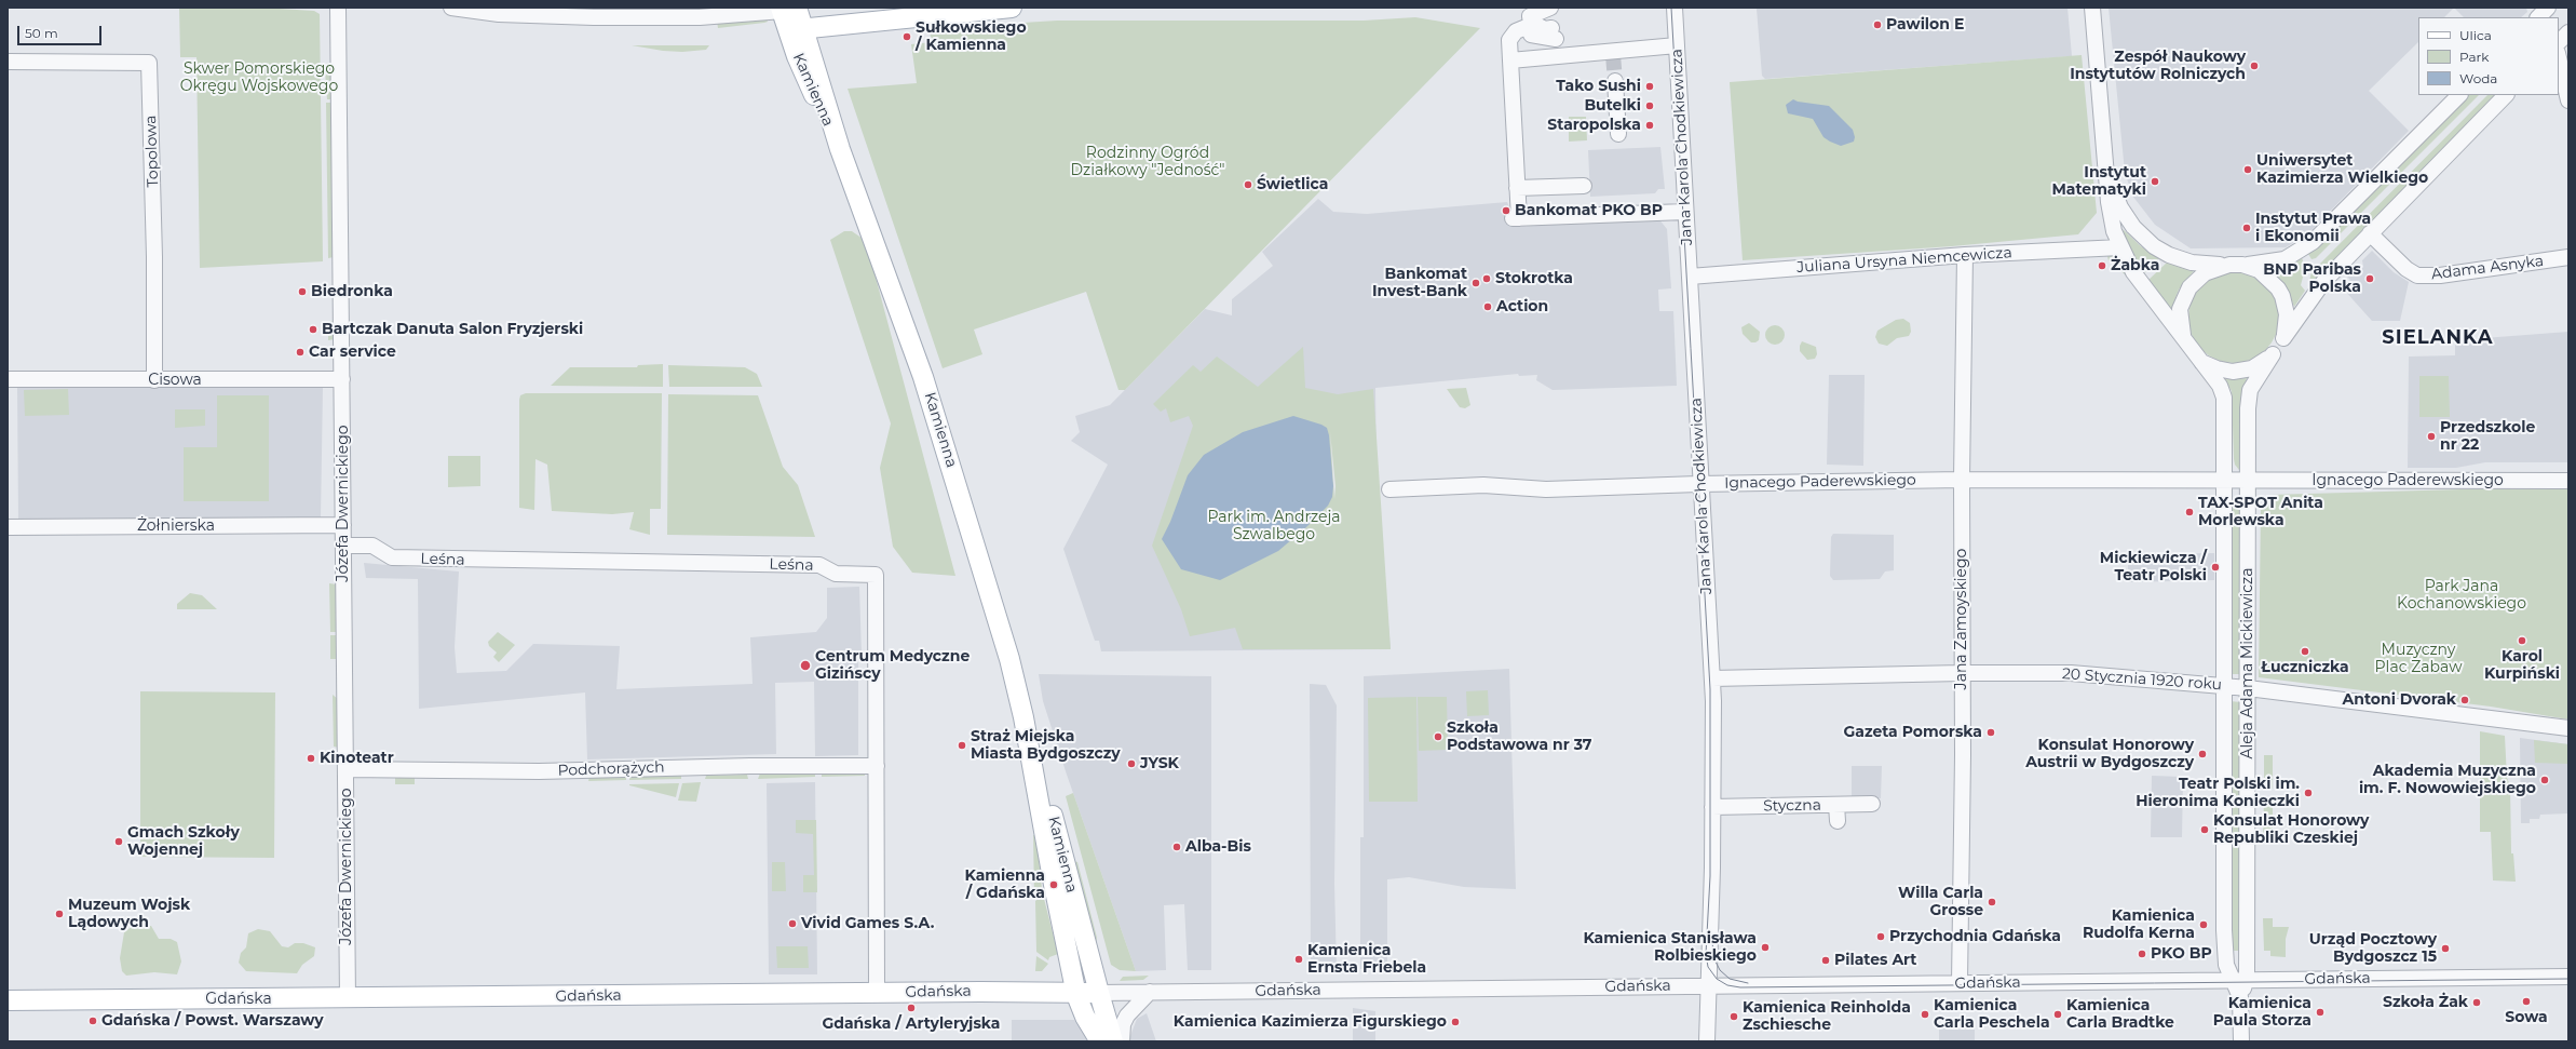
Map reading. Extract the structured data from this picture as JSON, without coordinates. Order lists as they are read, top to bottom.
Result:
{
  "streets": {
    "main road": ["Kamienna", "Gdańska"],
    "street": [
      "Jana Karola Chodkiewicza",
      "Topolowa",
      "Juliana Ursyna Niemcewicza",
      "Adama Asnyka",
      "Cisowa",
      "Ignacego Paderewskiego",
      "Józefa Dwernickiego",
      "Żołnierska",
      "Leśna",
      "Jana Zamoyskiego",
      "Aleja Adama Mickiewicza",
      "20 Stycznia 1920 roku",
      "Podchorążych",
      "Styczna"
    ]
  },
  "crossings": [
    ["Kamienna", "Gdańska"],
    ["Jana Karola Chodkiewicza", "Juliana Ursyna Niemcewicza"],
    ["Jana Karola Chodkiewicza", "Ignacego Paderewskiego"],
    ["Jana Karola Chodkiewicza", "20 Stycznia 1920 roku"],
    ["Jana Karola Chodkiewicza", "Styczna"],
    ["Jana Karola Chodkiewicza", "Gdańska"],
    ["Topolowa", "Cisowa"],
    ["Juliana Ursyna Niemcewicza", "Jana Zamoyskiego"],
    ["Cisowa", "Józefa Dwernickiego"],
    ["Ignacego Paderewskiego", "Jana Zamoyskiego"],
    ["Ignacego Paderewskiego", "Aleja Adama Mickiewicza"],
    ["Józefa Dwernickiego", "Żołnierska"],
    ["Józefa Dwernickiego", "Leśna"],
    ["Józefa Dwernickiego", "Podchorążych"],
    ["Józefa Dwernickiego", "Gdańska"],
    ["Leśna", "Podchorążych"],
    ["Leśna", "Gdańska"],
    ["Jana Zamoyskiego", "20 Stycznia 1920 roku"],
    ["Jana Zamoyskiego", "Gdańska"],
    ["Aleja Adama Mickiewicza", "20 Stycznia 1920 roku"],
    ["Aleja Adama Mickiewicza", "Gdańska"]
  ],
  "districts": ["SIELANKA"],
  "parks": [
    "Skwer Pomorskiego Okręgu Wojskowego",
    "Rodzinny Ogród Działkowy \"Jedność\"",
    "Park im. Andrzeja Szwalbego",
    "Park Jana Kochanowskiego",
    "Muzyczny Plac Zabaw"
  ],
  "places": [
    "Pawilon E",
    "Sułkowskiego / Kamienna",
    "Zespół Naukowy Instytutów Rolniczych",
    "Tako Sushi",
    "Butelki",
    "Staropolska",
    "Uniwersytet Kazimierza Wielkiego",
    "Instytut Matematyki",
    "Świetlica",
    "Bankomat PKO BP",
    "Instytut Prawa i Ekonomii",
    "Żabka",
    "Stokrotka",
    "BNP Paribas Polska",
    "Bankomat Invest-Bank",
    "Biedronka",
    "Action",
    "Bartczak Danuta Salon Fryzjerski",
    "Car service",
    "Przedszkole nr 22",
    "TAX-SPOT Anita Morlewska",
    "Mickiewicza / Teatr Polski",
    "Karol Kurpiński",
    "Łuczniczka",
    "Centrum Medyczne Gizińscy",
    "Antoni Dvorak",
    "Gazeta Pomorska",
    "Szkoła Podstawowa nr 37",
    "Straż Miejska Miasta Bydgoszczy",
    "Konsulat Honorowy Austrii w Bydgoszczy",
    "Kinoteatr",
    "JYSK",
    "Akademia Muzyczna im. F. Nowowiejskiego",
    "Teatr Polski im. Hieronima Konieczki",
    "Konsulat Honorowy Republiki Czeskiej",
    "Gmach Szkoły Wojennej",
    "Alba-Bis",
    "Kamienna / Gdańska",
    "Willa Carla Grosse",
    "Muzeum Wojsk Lądowych",
    "Vivid Games S.A.",
    "Kamienica Rudolfa Kerna",
    "Przychodnia Gdańska",
    "Kamienica Stanisława Rolbieskiego",
    "Urząd Pocztowy Bydgoszcz 15",
    "PKO BP",
    "Kamienica Ernsta Friebela",
    "Pilates Art",
    "Sowa",
    "Szkoła Żak",
    "Gdańska / Artyleryjska",
    "Kamienica Paula Storza",
    "Kamienica Carla Peschela",
    "Kamienica Carla Bradtke",
    "Kamienica Reinholda Zschiesche",
    "Gdańska / Powst. Warszawy",
    "Kamienica Kazimierza Figurskiego"
  ],
  "legend": ["Ulica", "Park", "Woda"],
  "scale_bar": "50 m"
}
